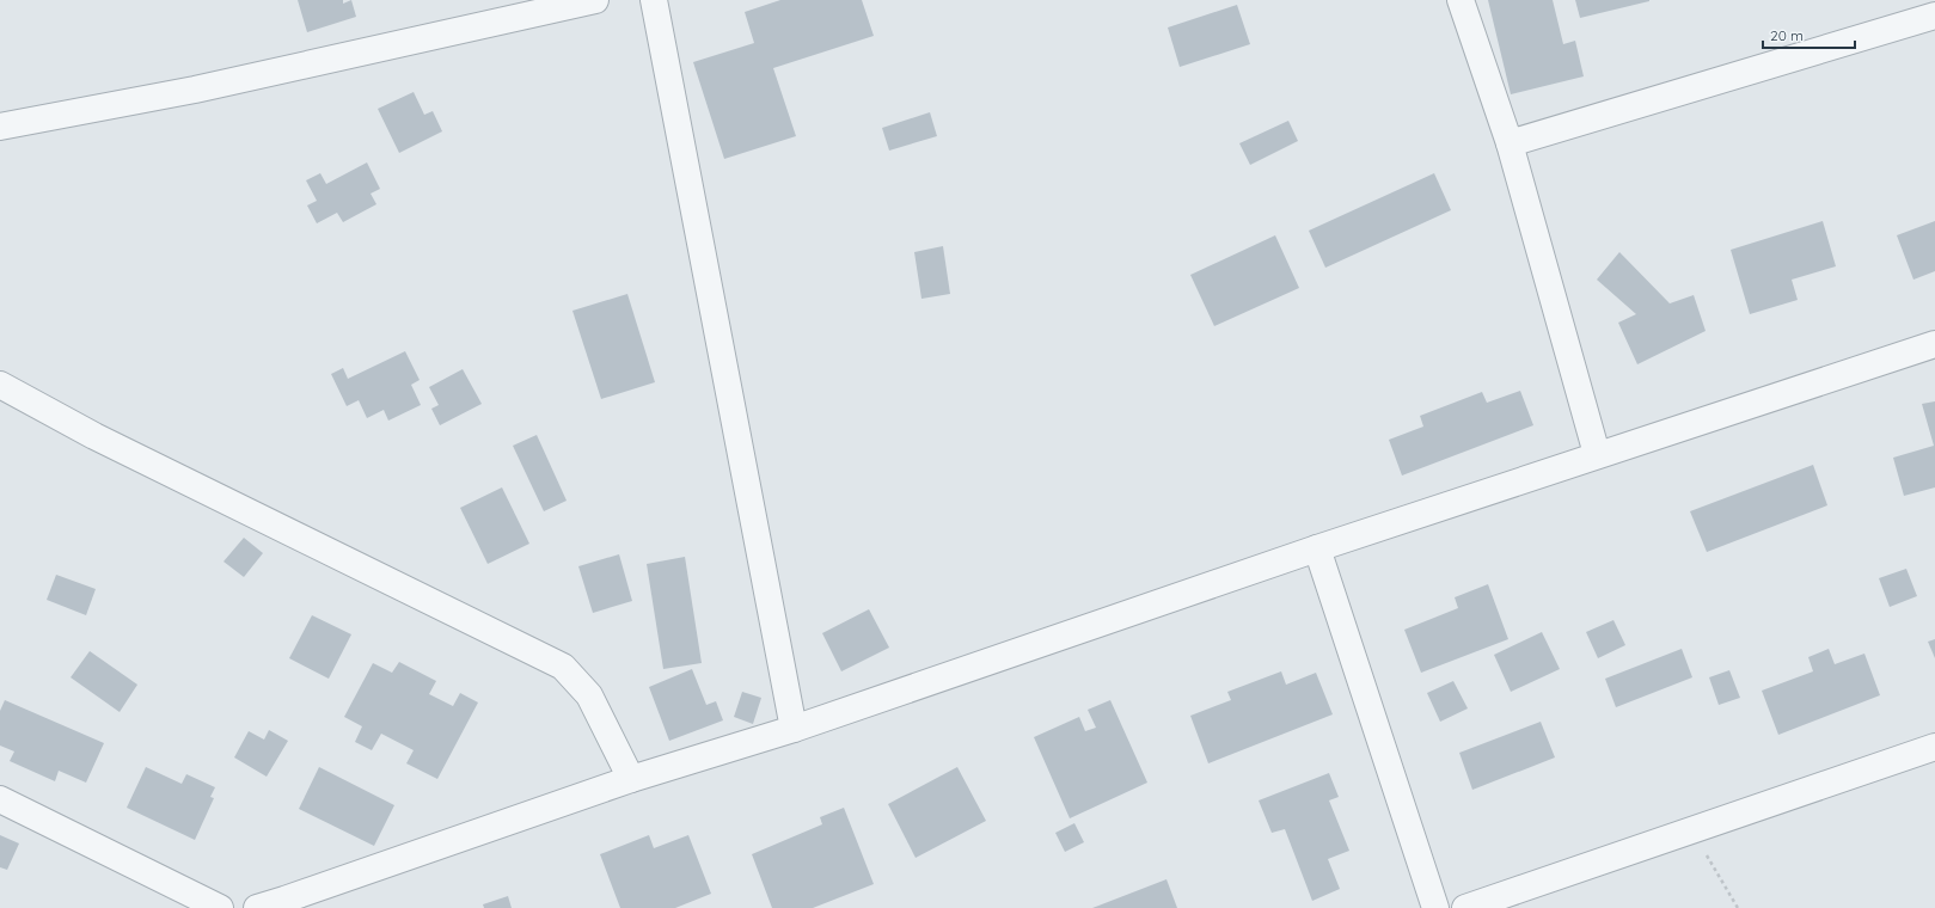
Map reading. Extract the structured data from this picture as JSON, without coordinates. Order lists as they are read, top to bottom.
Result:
{
  "scale_bar": "20 m"
}
